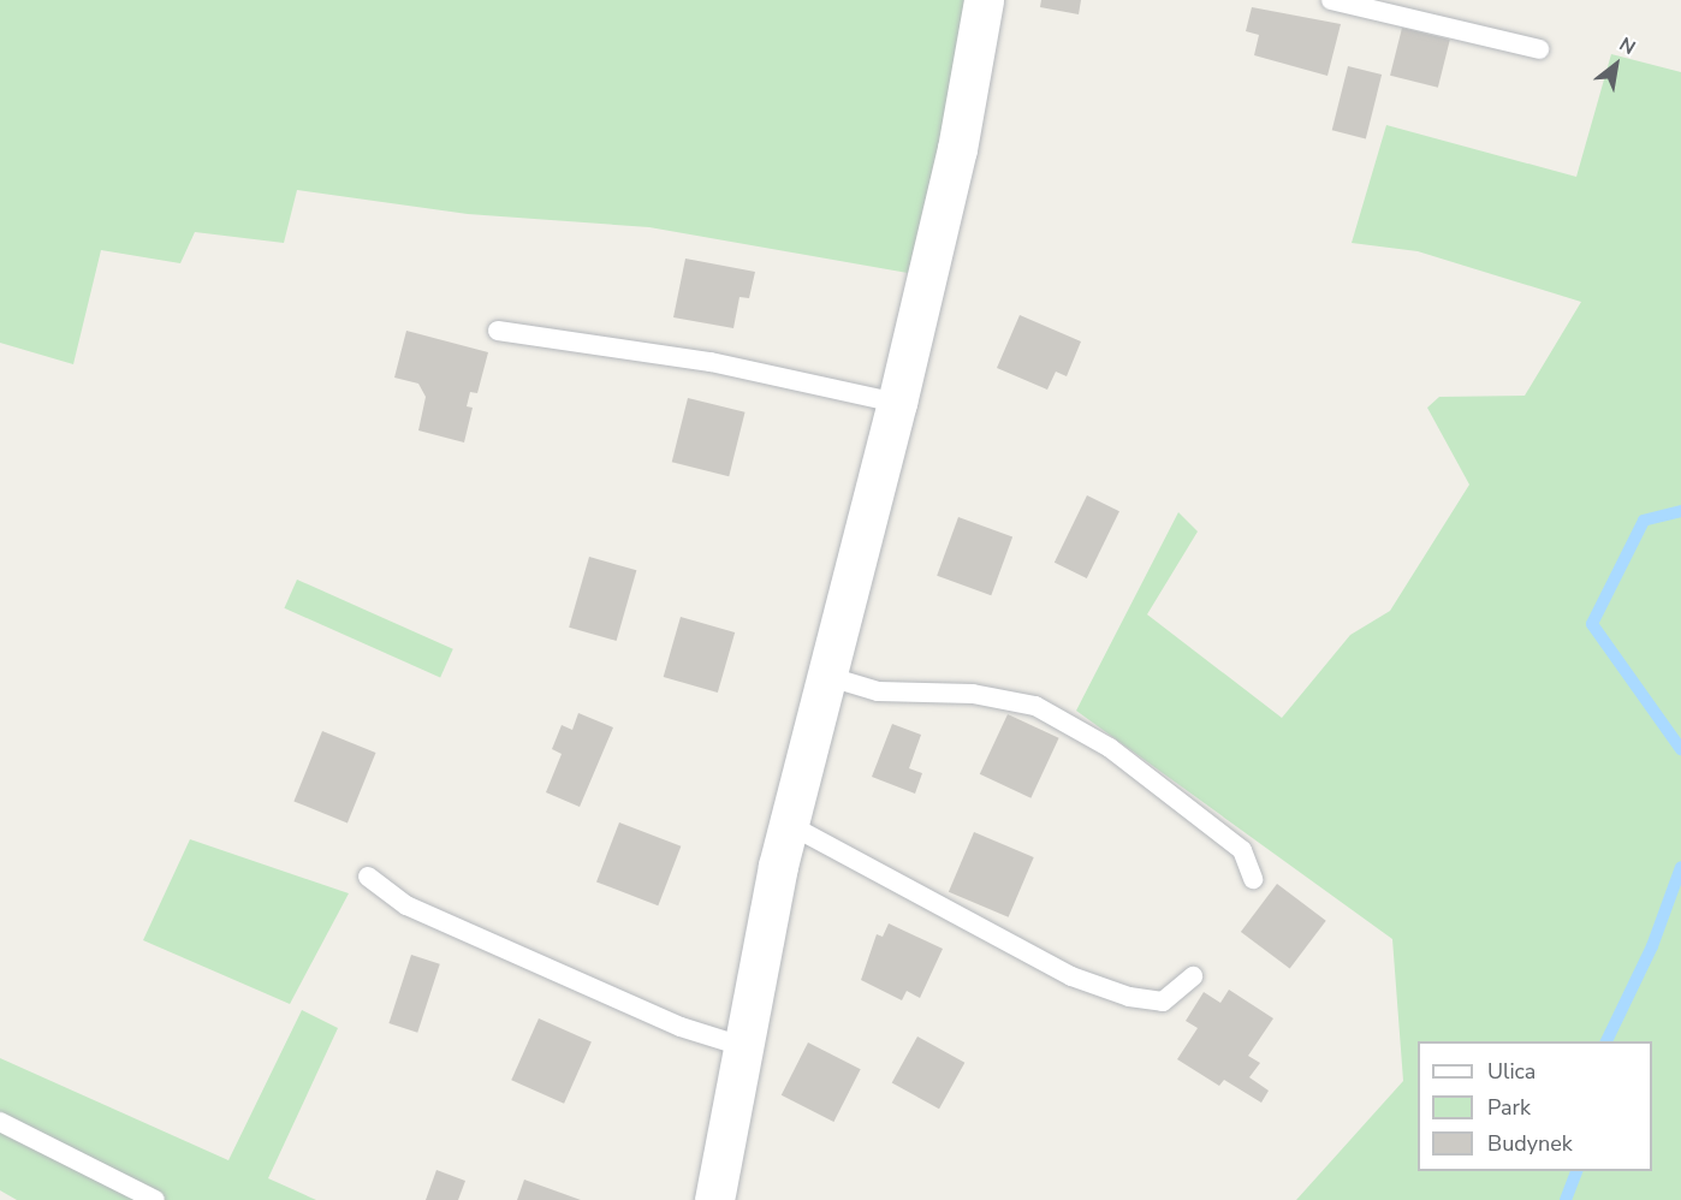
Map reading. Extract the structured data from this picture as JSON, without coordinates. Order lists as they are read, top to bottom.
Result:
{
  "legend": ["Ulica", "Park", "Budynek"],
  "north": "top right"
}
